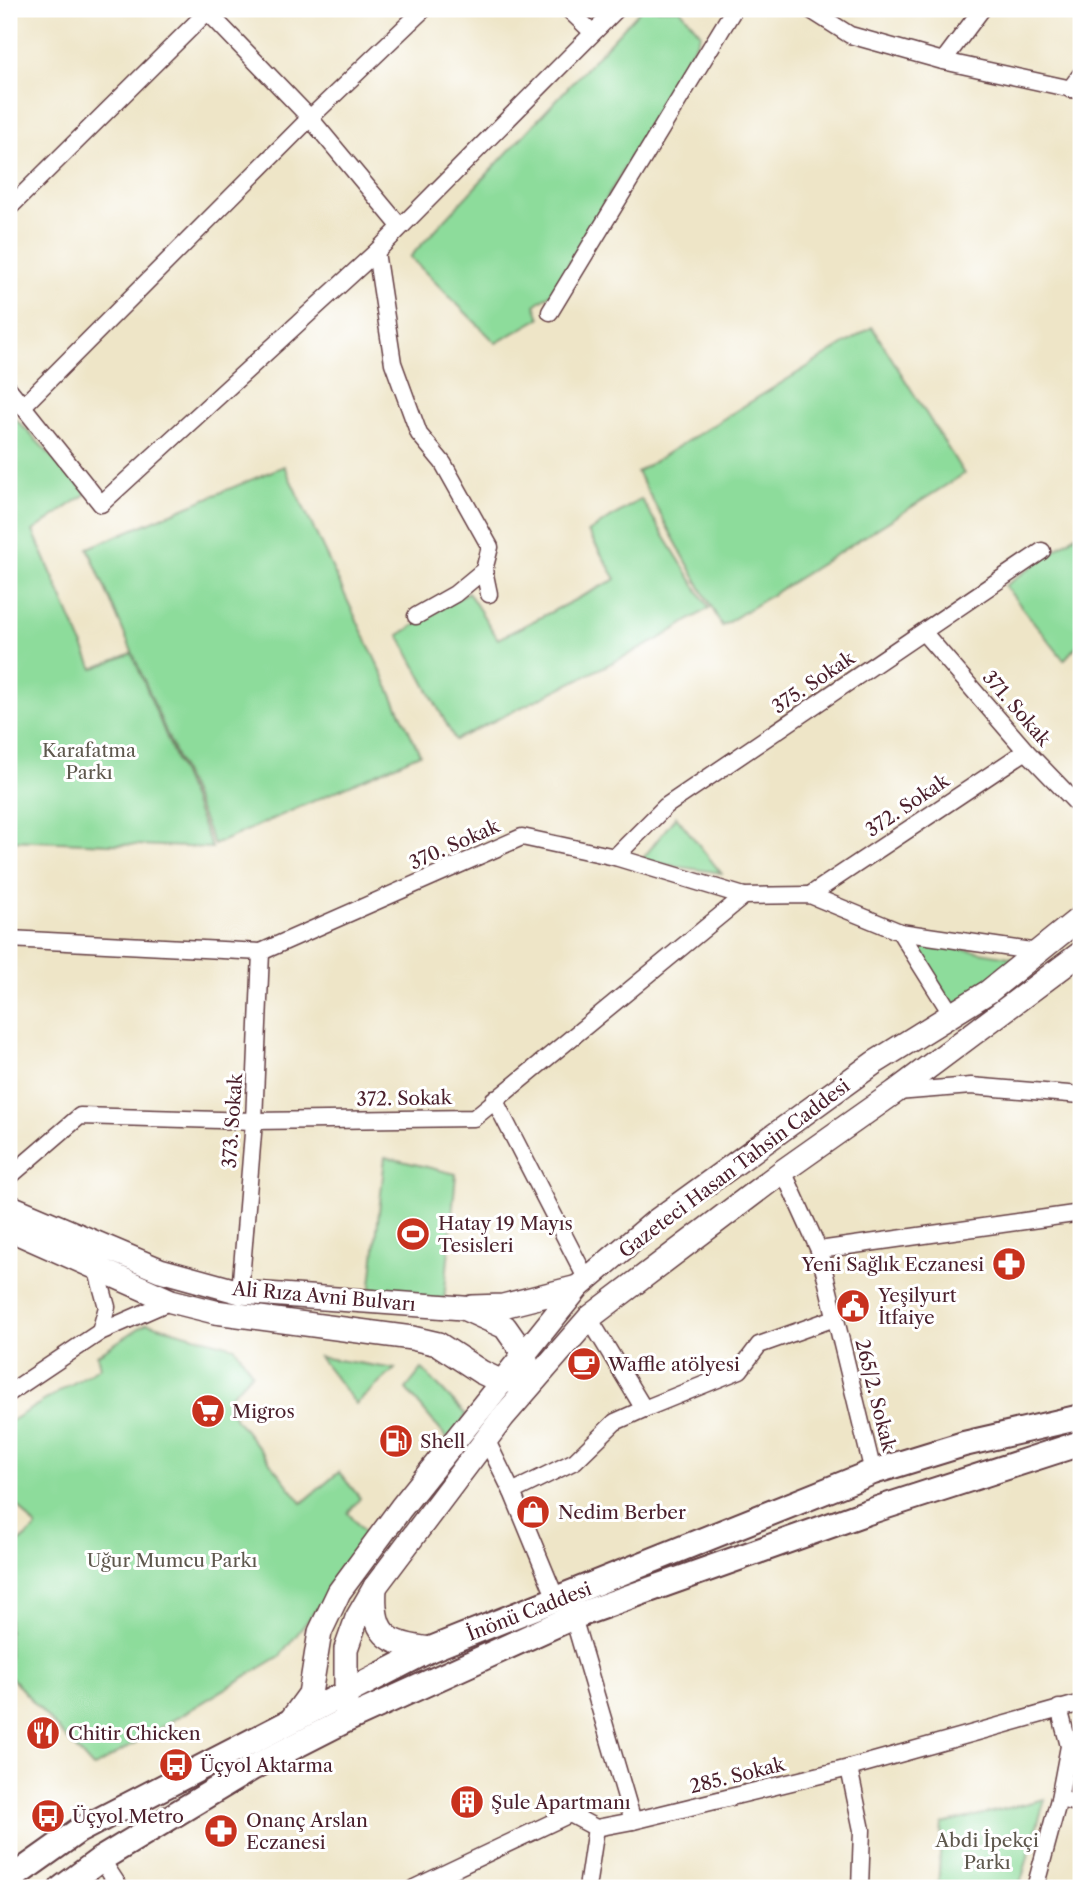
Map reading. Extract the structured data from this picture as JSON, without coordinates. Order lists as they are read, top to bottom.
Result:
{
  "streets": {
    "main road": ["Gazeteci Hasan Tahsin Caddesi", "Ali Rıza Avni Bulvarı", "İnönü Caddesi"],
    "street": [
      "375. Sokak",
      "371. Sokak",
      "372. Sokak",
      "370. Sokak",
      "373. Sokak",
      "265/2. Sokak",
      "285. Sokak"
    ]
  },
  "crossings": [
    ["375. Sokak", "371. Sokak"],
    ["375. Sokak", "370. Sokak"],
    ["371. Sokak", "372. Sokak"],
    ["372. Sokak", "370. Sokak"],
    ["372. Sokak", "373. Sokak"],
    ["370. Sokak", "373. Sokak"],
    ["370. Sokak", "Gazeteci Hasan Tahsin Caddesi"],
    ["373. Sokak", "Ali Rıza Avni Bulvarı"],
    ["Gazeteci Hasan Tahsin Caddesi", "Ali Rıza Avni Bulvarı"],
    ["Gazeteci Hasan Tahsin Caddesi", "265/2. Sokak"],
    ["Gazeteci Hasan Tahsin Caddesi", "İnönü Caddesi"],
    ["265/2. Sokak", "İnönü Caddesi"]
  ],
  "parks": ["Karafatma Parkı", "Uğur Mumcu Parkı", "Abdi İpekçi Parkı"],
  "places": {
    "sports": ["Hatay 19 Mayıs Tesisleri"],
    "pharmacy": ["Yeni Sağlık Eczanesi", "Onanç Arslan Eczanesi"],
    "public building": ["Yeşilyurt İtfaiye"],
    "cafe": ["Waffle atölyesi"],
    "supermarket": ["Migros"],
    "fuel station": ["Shell"],
    "shop": ["Nedim Berber"],
    "restaurant": ["Chitir Chicken"],
    "bus stop": ["Üçyol Aktarma", "Üçyol Metro"],
    "building": ["Şule Apartmanı"]
  }
}
